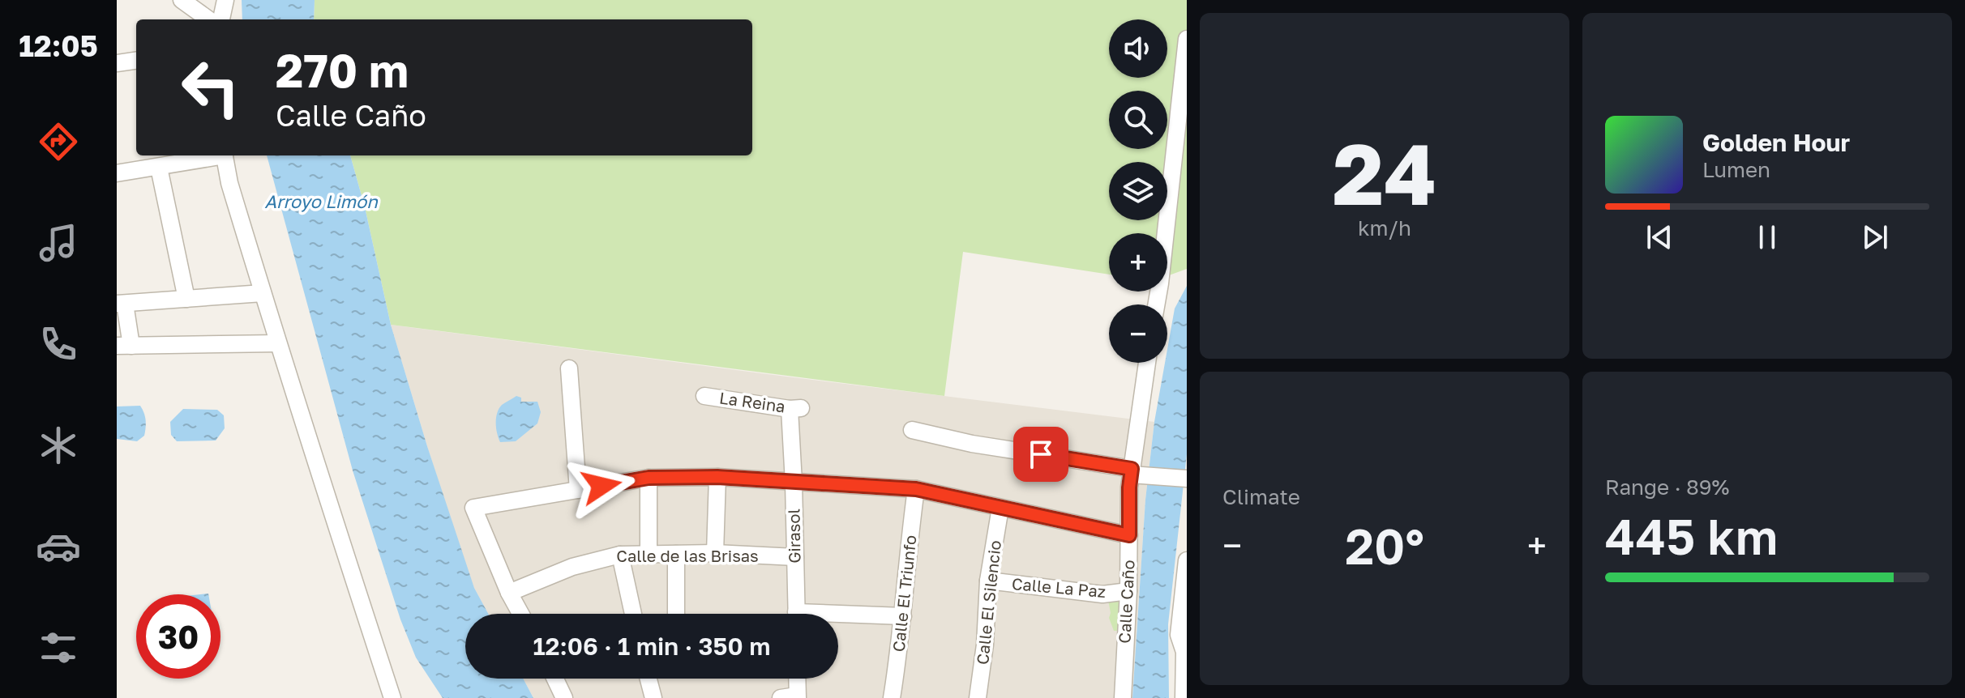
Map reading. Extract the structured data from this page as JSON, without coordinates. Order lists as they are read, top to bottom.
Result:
{
  "streets": {
    "street": [
      "La Reina",
      "Girasol",
      "Calle de las Brisas",
      "Calle La Paz",
      "Calle El Triunfo",
      "Calle Caño",
      "Calle El Silencio"
    ]
  },
  "crossings": [
    ["La Reina", "Girasol"],
    ["Girasol", "Calle de las Brisas"],
    ["Calle La Paz", "Calle Caño"],
    ["Calle La Paz", "Calle El Silencio"]
  ],
  "water": ["Arroyo Limón"],
  "page": {
    "tabs": "12:05",
    "tile": [
      ["24", "km/h"],
      "Climate",
      ["Range · 89%", "445 km"]
    ],
    "map_buttons": ["+", "−"],
    "turn": ["270 m", "Calle Caño"],
    "song": ["Golden Hour", "Lumen"],
    "heat": ["−", "20°", "+"],
    "limit": "30",
    "trip": "12:06 · 1 min · 350 m"
  }
}
